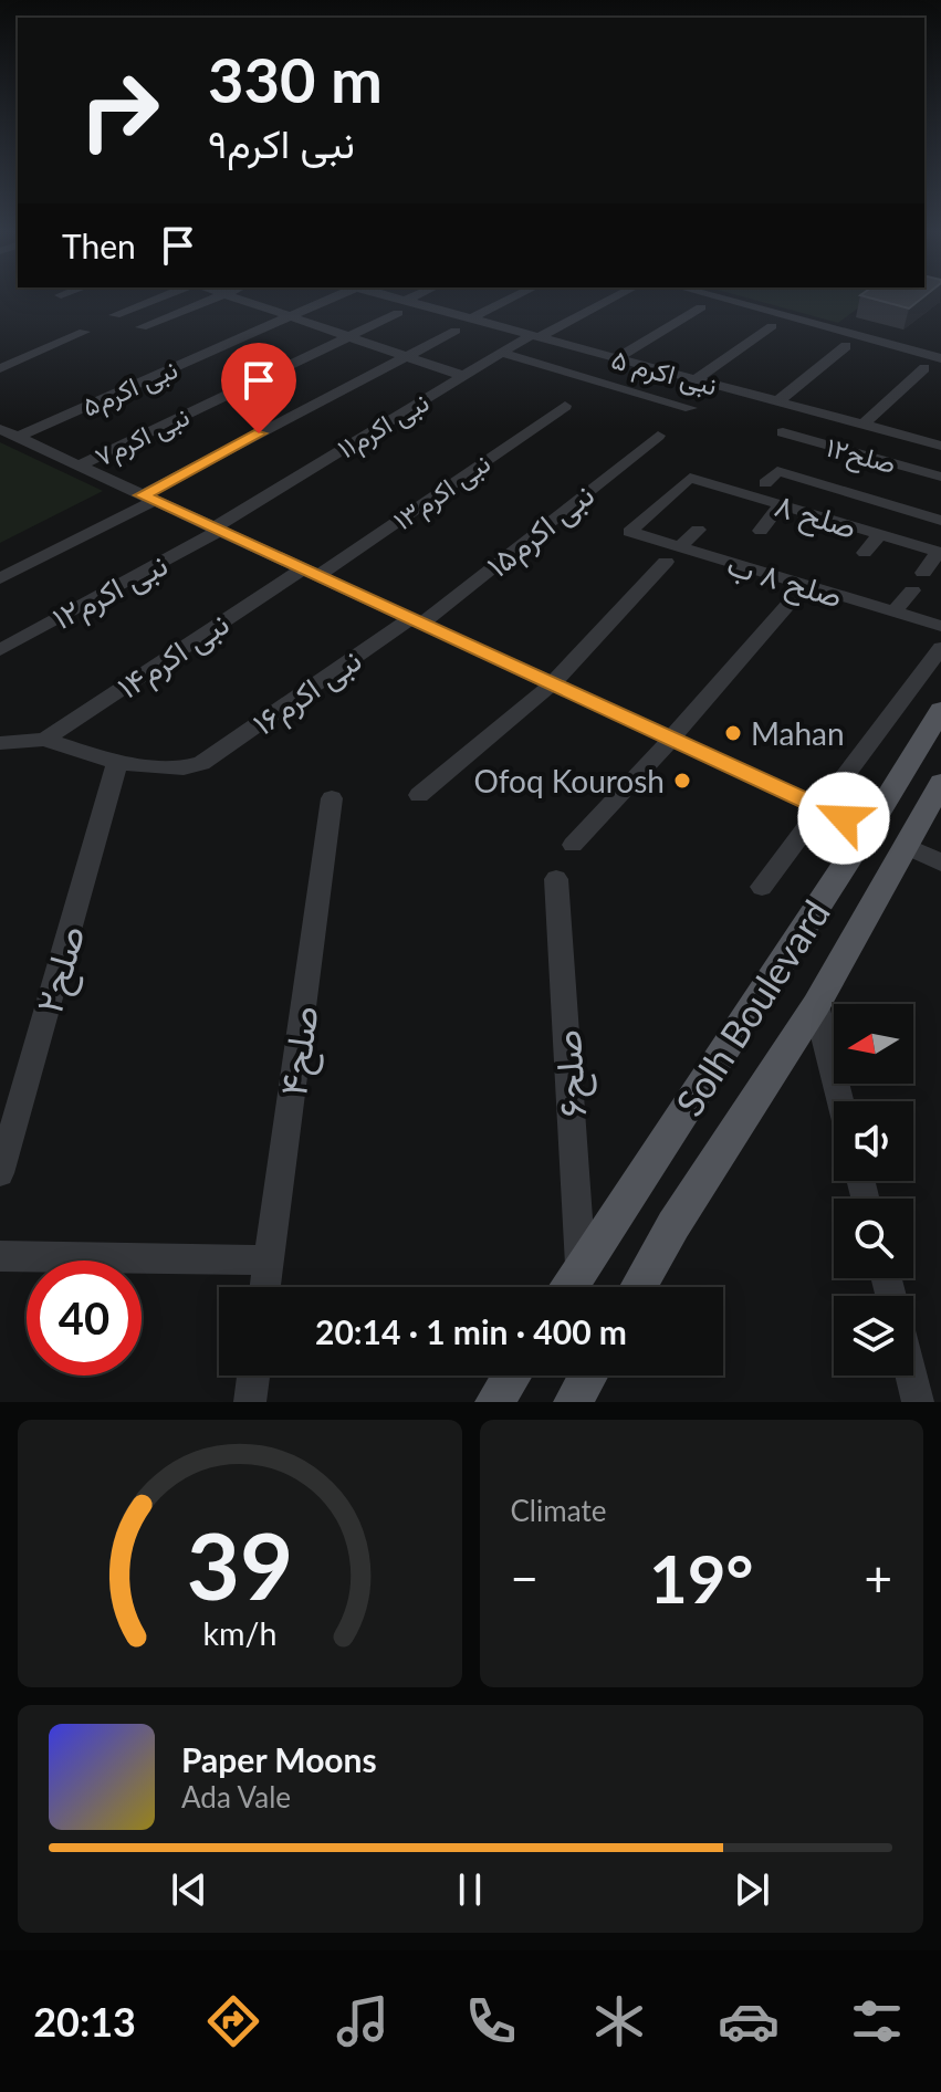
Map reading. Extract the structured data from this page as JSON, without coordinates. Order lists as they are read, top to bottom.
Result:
{
  "streets": {
    "main road": ["Solh Boulevard"],
    "street": [
      "نبی اکرم ۵",
      "نبی اکرم۵",
      "نبی اکرم۱۱",
      "نبی اکرم۷",
      "صلح۱۲",
      "نبی اکرم۱۳",
      "۸ صلح",
      "نبی اکرم۱۵",
      "صلح ۸ ب",
      "نبی اکرم۱۲",
      "نبی اکرم۱۴",
      "نبی اکرم۱۶",
      "صلح۲",
      "صلح۴",
      "صلح۶"
    ]
  },
  "crossings": [
    ["نبی اکرم ۵", "نبی اکرم۵"],
    ["نبی اکرم ۵", "نبی اکرم۱۱"],
    ["نبی اکرم ۵", "نبی اکرم۷"],
    ["نبی اکرم۱۱", "نبی اکرم۱۲"],
    ["نبی اکرم۱۳", "نبی اکرم۱۴"],
    ["۸ صلح", "صلح ۸ ب"],
    ["نبی اکرم۱۵", "نبی اکرم۱۶"],
    ["نبی اکرم۱۶", "صلح۲"],
    ["Solh Boulevard", "صلح۶"]
  ],
  "places": ["Mahan", "Ofoq Kourosh"],
  "north": "left",
  "page": {
    "turn": ["330 m", "نبی اکرم۹"],
    "then": "Then",
    "limit": "40",
    "trip": "20:14 · 1 min · 400 m",
    "tile": "Climate",
    "heat": ["−", "19°", "+"],
    "song": ["Paper Moons", "Ada Vale"],
    "tabs": "20:13",
    "gauge": ["39", "km/h"]
  }
}
